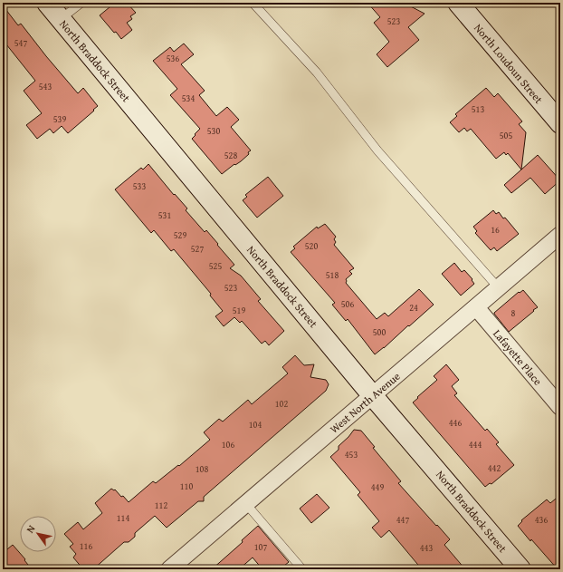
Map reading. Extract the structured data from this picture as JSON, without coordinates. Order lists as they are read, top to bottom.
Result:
{
  "streets": {
    "street": [
      "North Braddock Street",
      "North Loudoun Street",
      "Lafayette Place",
      "West North Avenue"
    ]
  },
  "crossings": [
    ["North Braddock Street", "West North Avenue"],
    ["Lafayette Place", "West North Avenue"]
  ],
  "house_numbers": [
    "523",
    "547",
    "536",
    "543",
    "534",
    "513",
    "539",
    "530",
    "505",
    "528",
    "533",
    "531",
    "16",
    "529",
    "520",
    "527",
    "525",
    "518",
    "523",
    "506",
    "24",
    "519",
    "8",
    "500",
    "102",
    "446",
    "104",
    "106",
    "444",
    "453",
    "442",
    "108",
    "110",
    "449",
    "112",
    "114",
    "447",
    "436",
    "116",
    "107",
    "443"
  ],
  "north": "top left"
}
